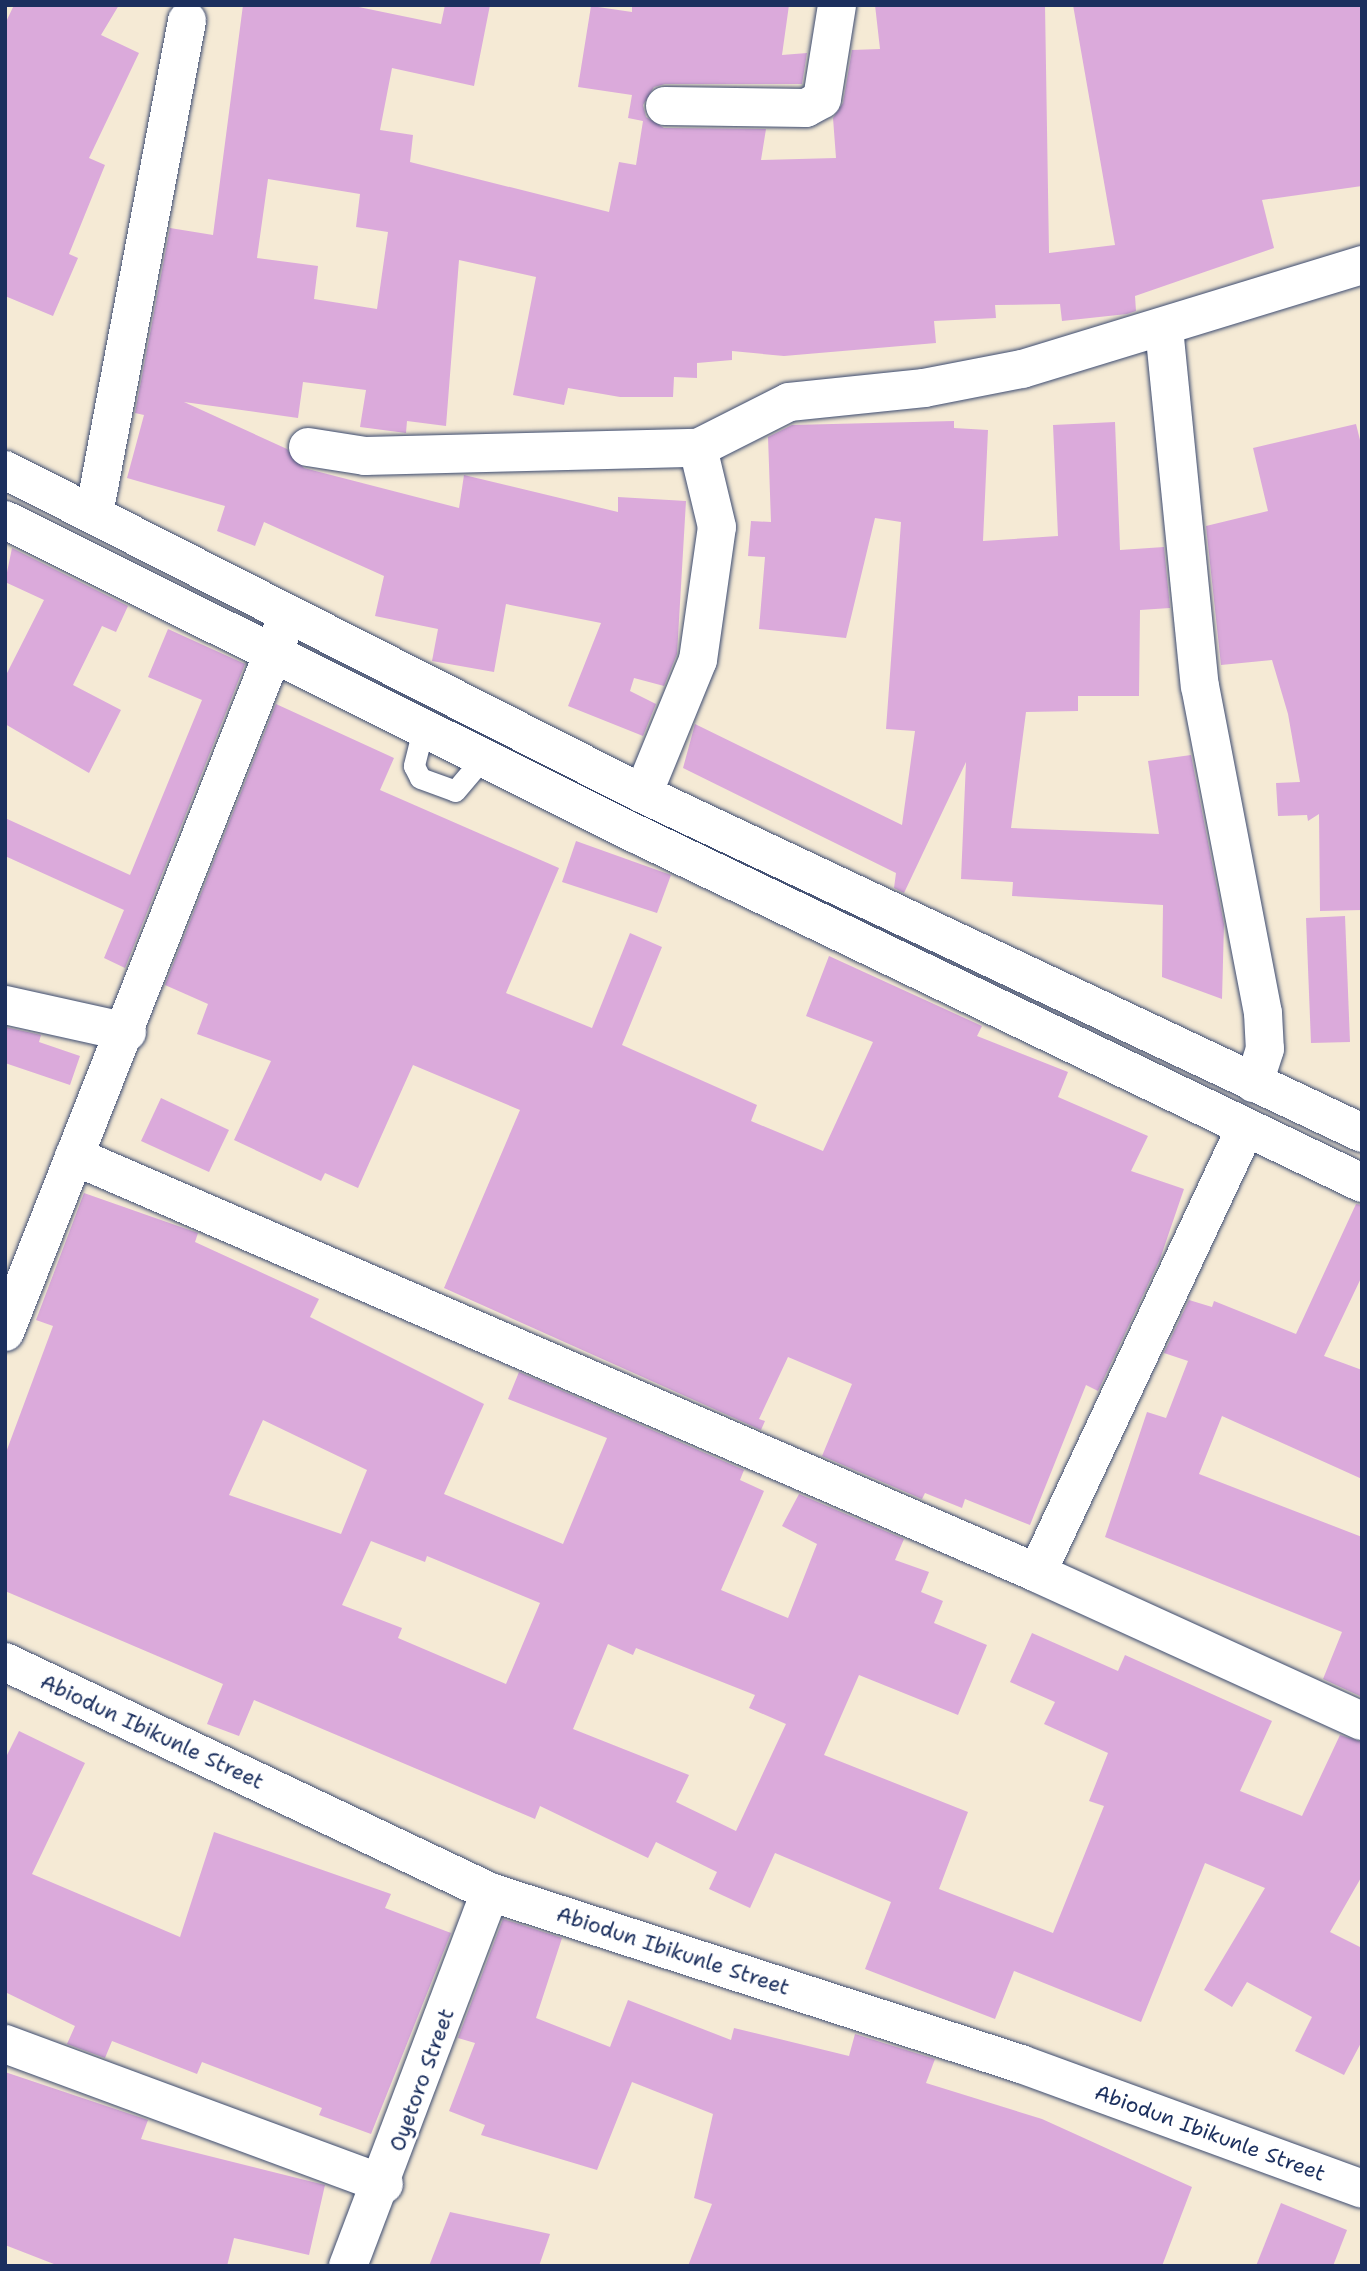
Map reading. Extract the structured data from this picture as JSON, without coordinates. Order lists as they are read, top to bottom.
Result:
{
  "streets": {
    "street": ["Abiodun Ibikunle Street", "Oyetoro Street"]
  },
  "crossings": [
    ["Abiodun Ibikunle Street", "Oyetoro Street"]
  ]
}
